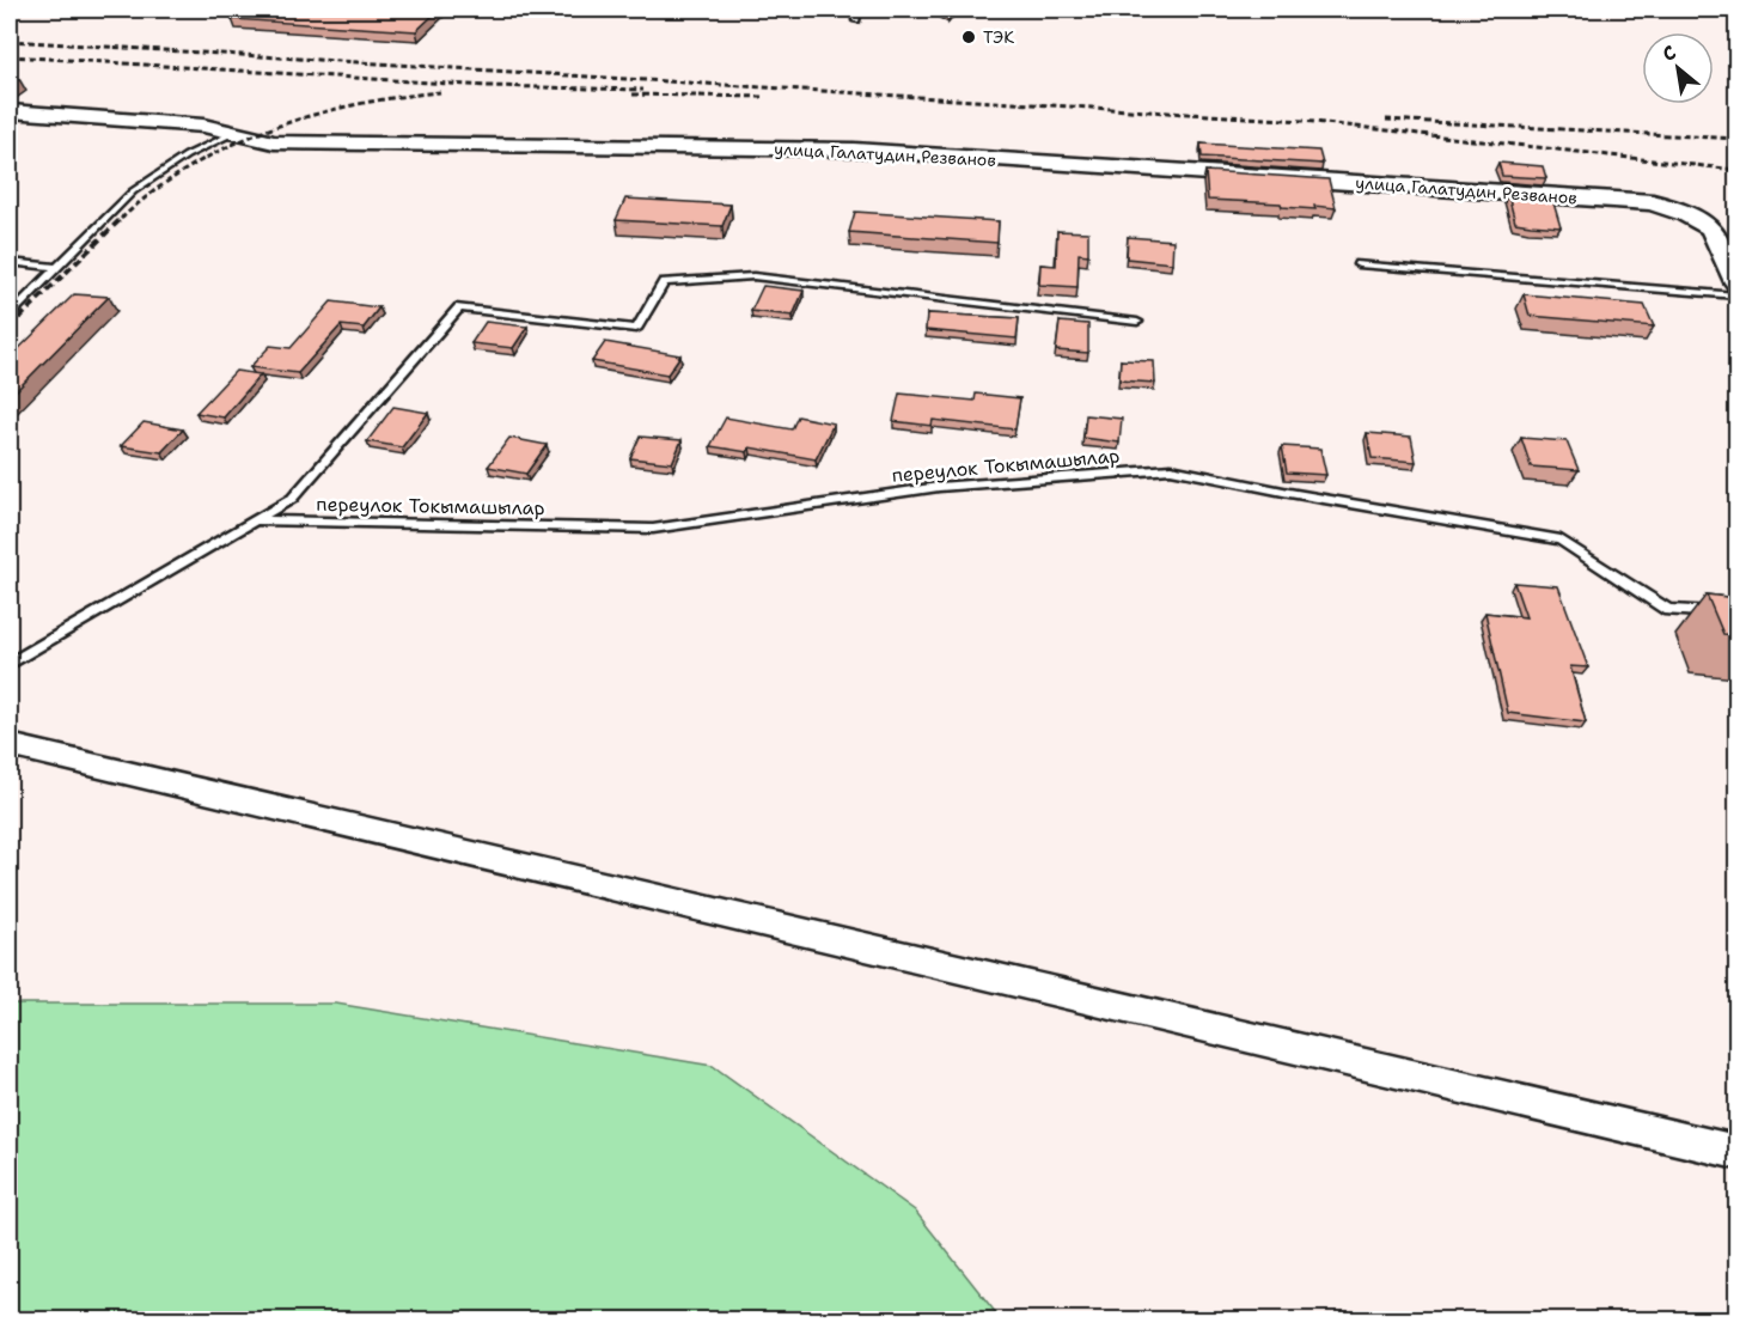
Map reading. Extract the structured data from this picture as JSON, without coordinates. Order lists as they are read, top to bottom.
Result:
{
  "streets": {
    "street": ["улица Галатудин Резванов"],
    "lane": ["переулок Токымашылар"]
  },
  "places": ["ТЭК"],
  "north": "top left"
}
